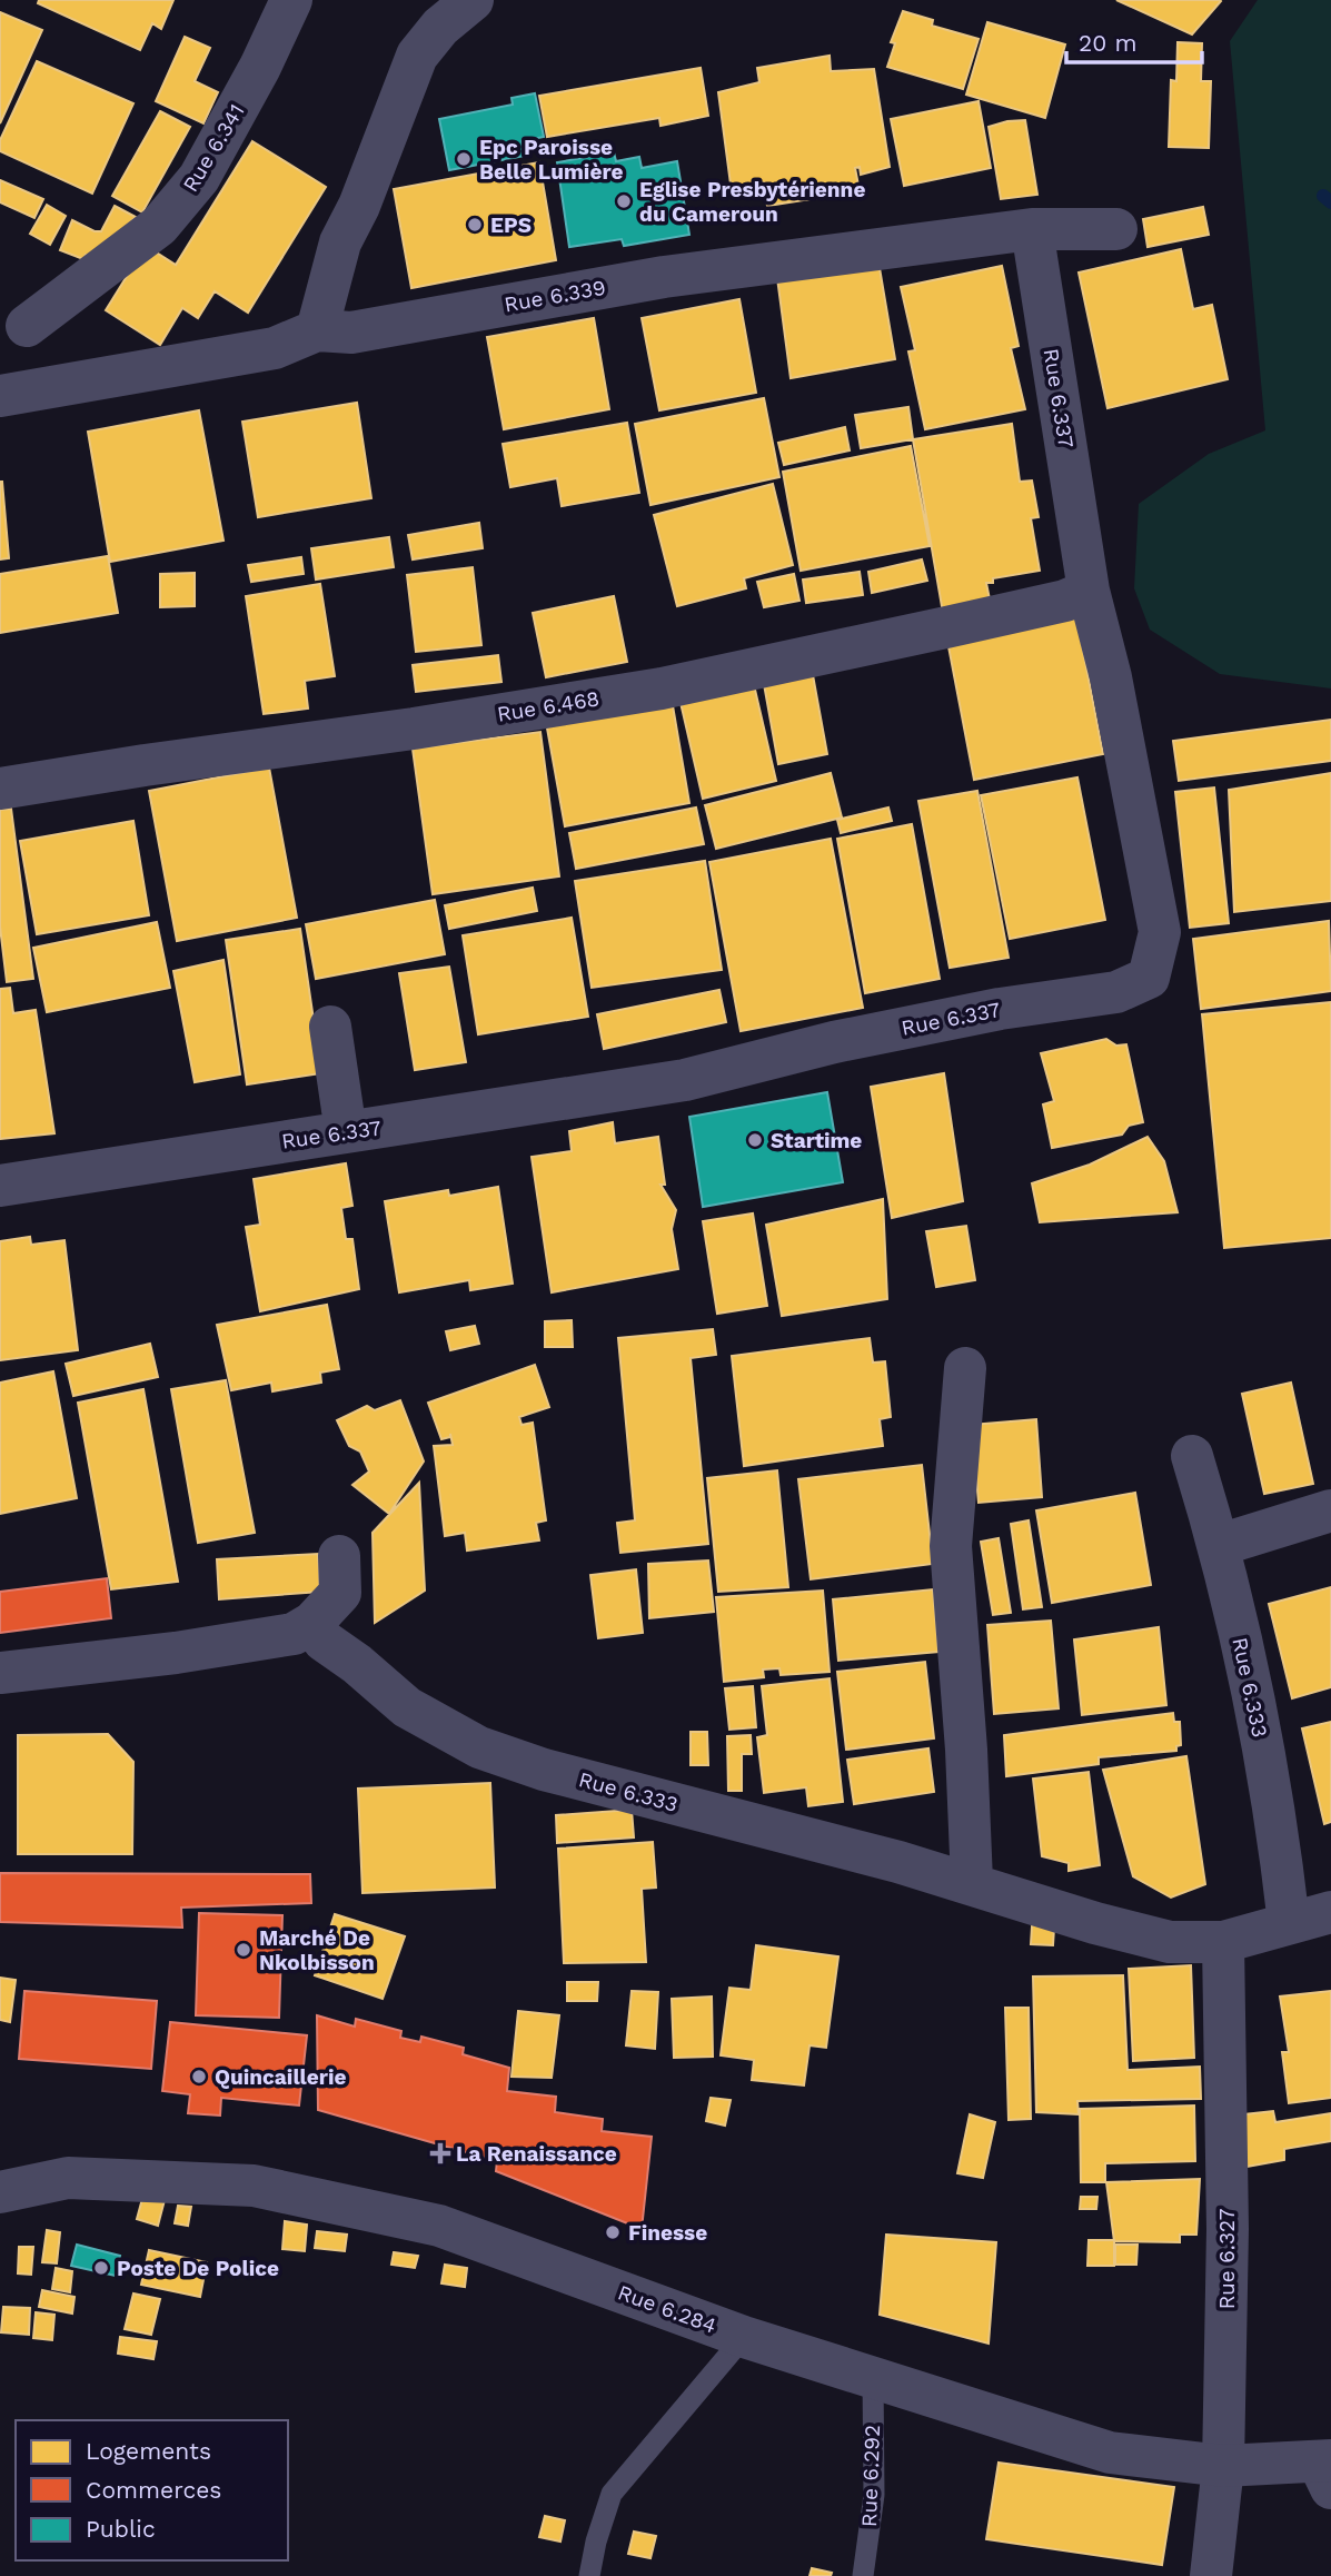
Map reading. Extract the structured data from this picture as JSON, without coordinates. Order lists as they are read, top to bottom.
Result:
{
  "streets": {
    "street": [
      "Rue 6.341",
      "Rue 6.339",
      "Rue 6.337",
      "Rue 6.468",
      "Rue 6.333",
      "Rue 6.327",
      "Rue 6.284"
    ],
    "lane": ["Rue 6.292"]
  },
  "crossings": [
    ["Rue 6.339", "Rue 6.337"],
    ["Rue 6.337", "Rue 6.468"],
    ["Rue 6.333", "Rue 6.327"],
    ["Rue 6.327", "Rue 6.284"],
    ["Rue 6.284", "Rue 6.292"]
  ],
  "places": {
    "other": [
      "Epc Paroisse Belle Lumière",
      "Eglise Presbytérienne du Cameroun",
      "EPS",
      "Startime",
      "Marché De Nkolbisson",
      "Quincaillerie",
      "Finesse",
      "Poste De Police"
    ],
    "health": ["La Renaissance"]
  },
  "legend": ["Logements", "Commerces", "Public"],
  "scale_bar": "20 m"
}
